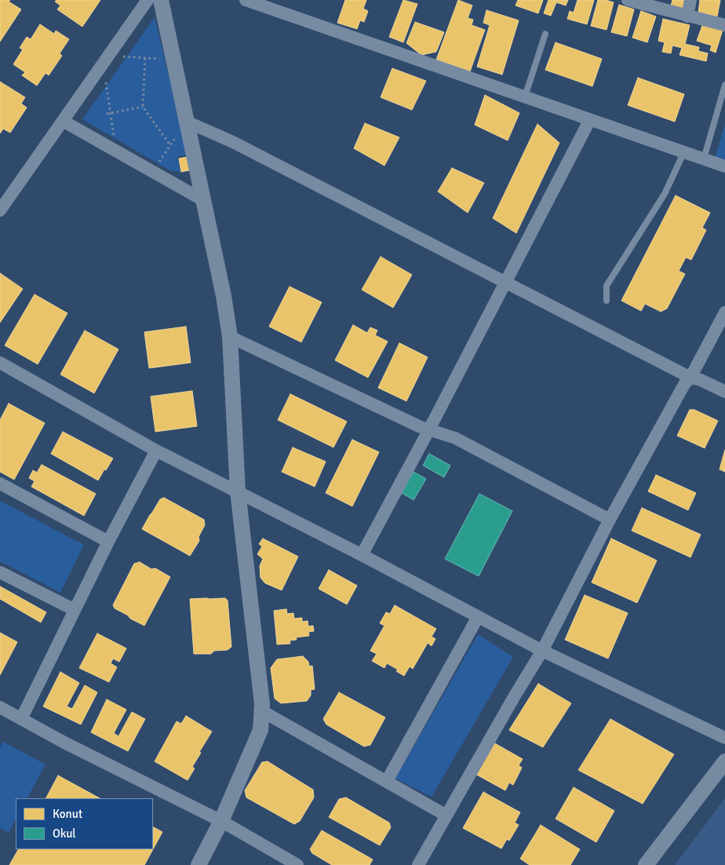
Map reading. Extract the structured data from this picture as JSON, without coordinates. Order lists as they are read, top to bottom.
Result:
{
  "legend": ["Konut", "Okul"]
}
